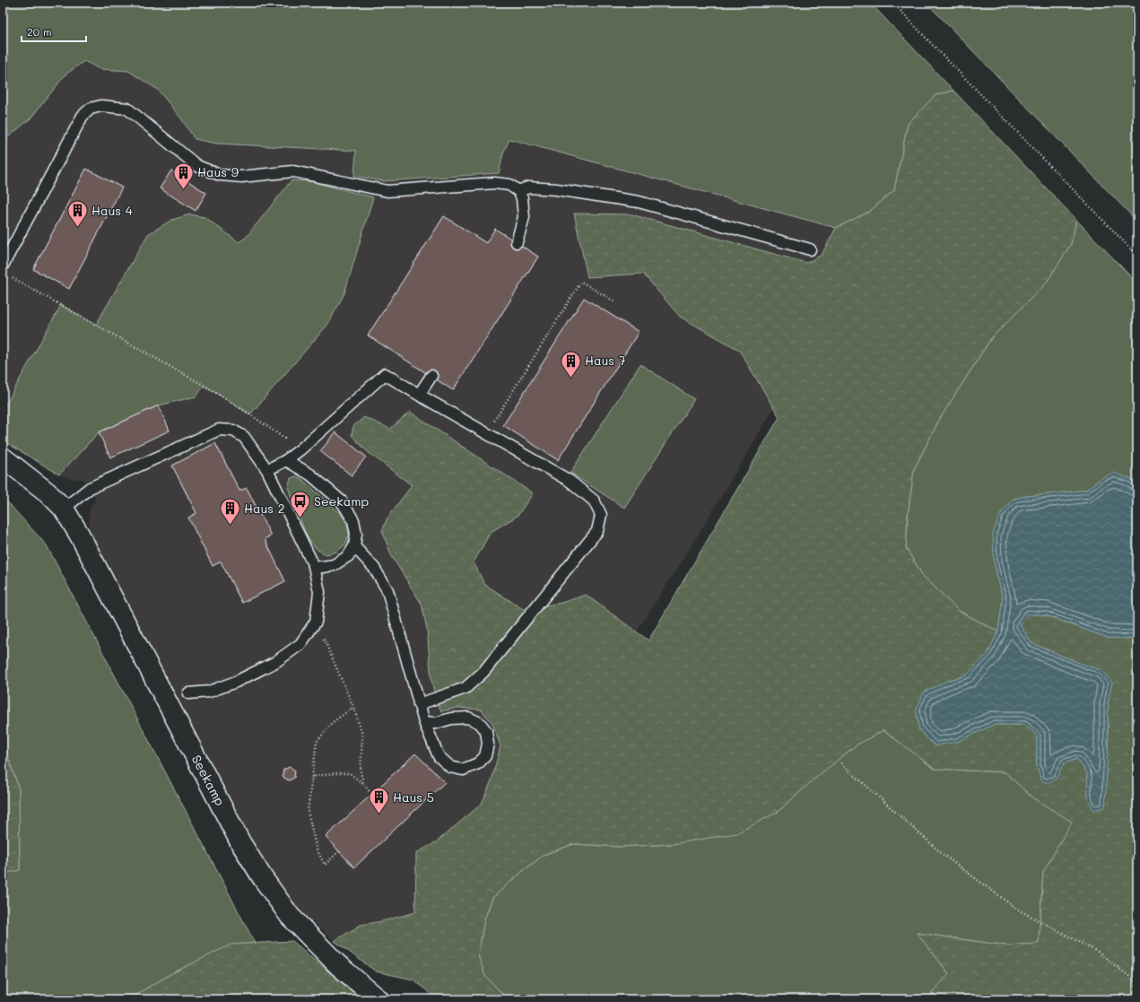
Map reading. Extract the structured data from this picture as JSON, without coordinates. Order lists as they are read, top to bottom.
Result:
{
  "streets": {
    "street": ["Seekamp"]
  },
  "places": {
    "building": [
      "Haus 9",
      "Haus 4",
      "Haus 7",
      "Haus 2",
      "Haus 5"
    ],
    "bus stop": ["Seekamp"]
  },
  "scale_bar": "20 m"
}
